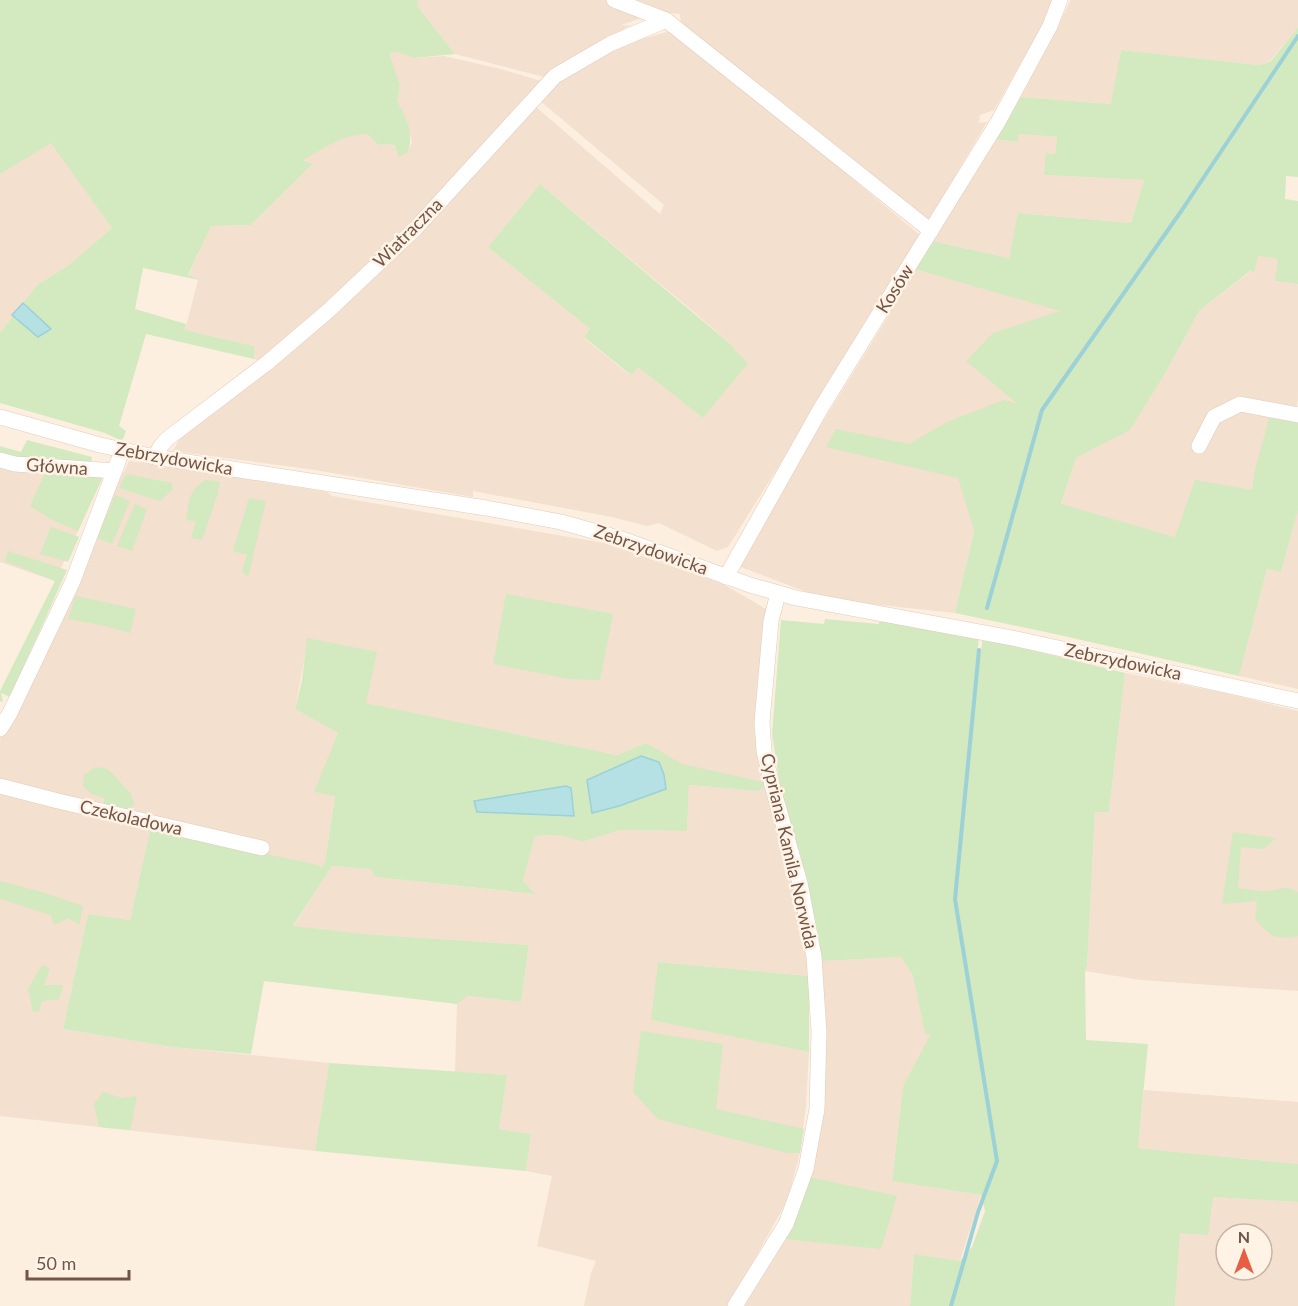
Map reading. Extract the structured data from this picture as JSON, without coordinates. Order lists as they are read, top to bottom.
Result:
{
  "streets": {
    "street": [
      "Wiatraczna",
      "Kosów",
      "Zebrzydowicka",
      "Główna",
      "Czekoladowa",
      "Cypriana Kamila Norwida"
    ]
  },
  "crossings": [
    ["Wiatraczna", "Zebrzydowicka"],
    ["Kosów", "Zebrzydowicka"],
    ["Zebrzydowicka", "Cypriana Kamila Norwida"]
  ],
  "scale_bar": "50 m",
  "north": "top"
}
